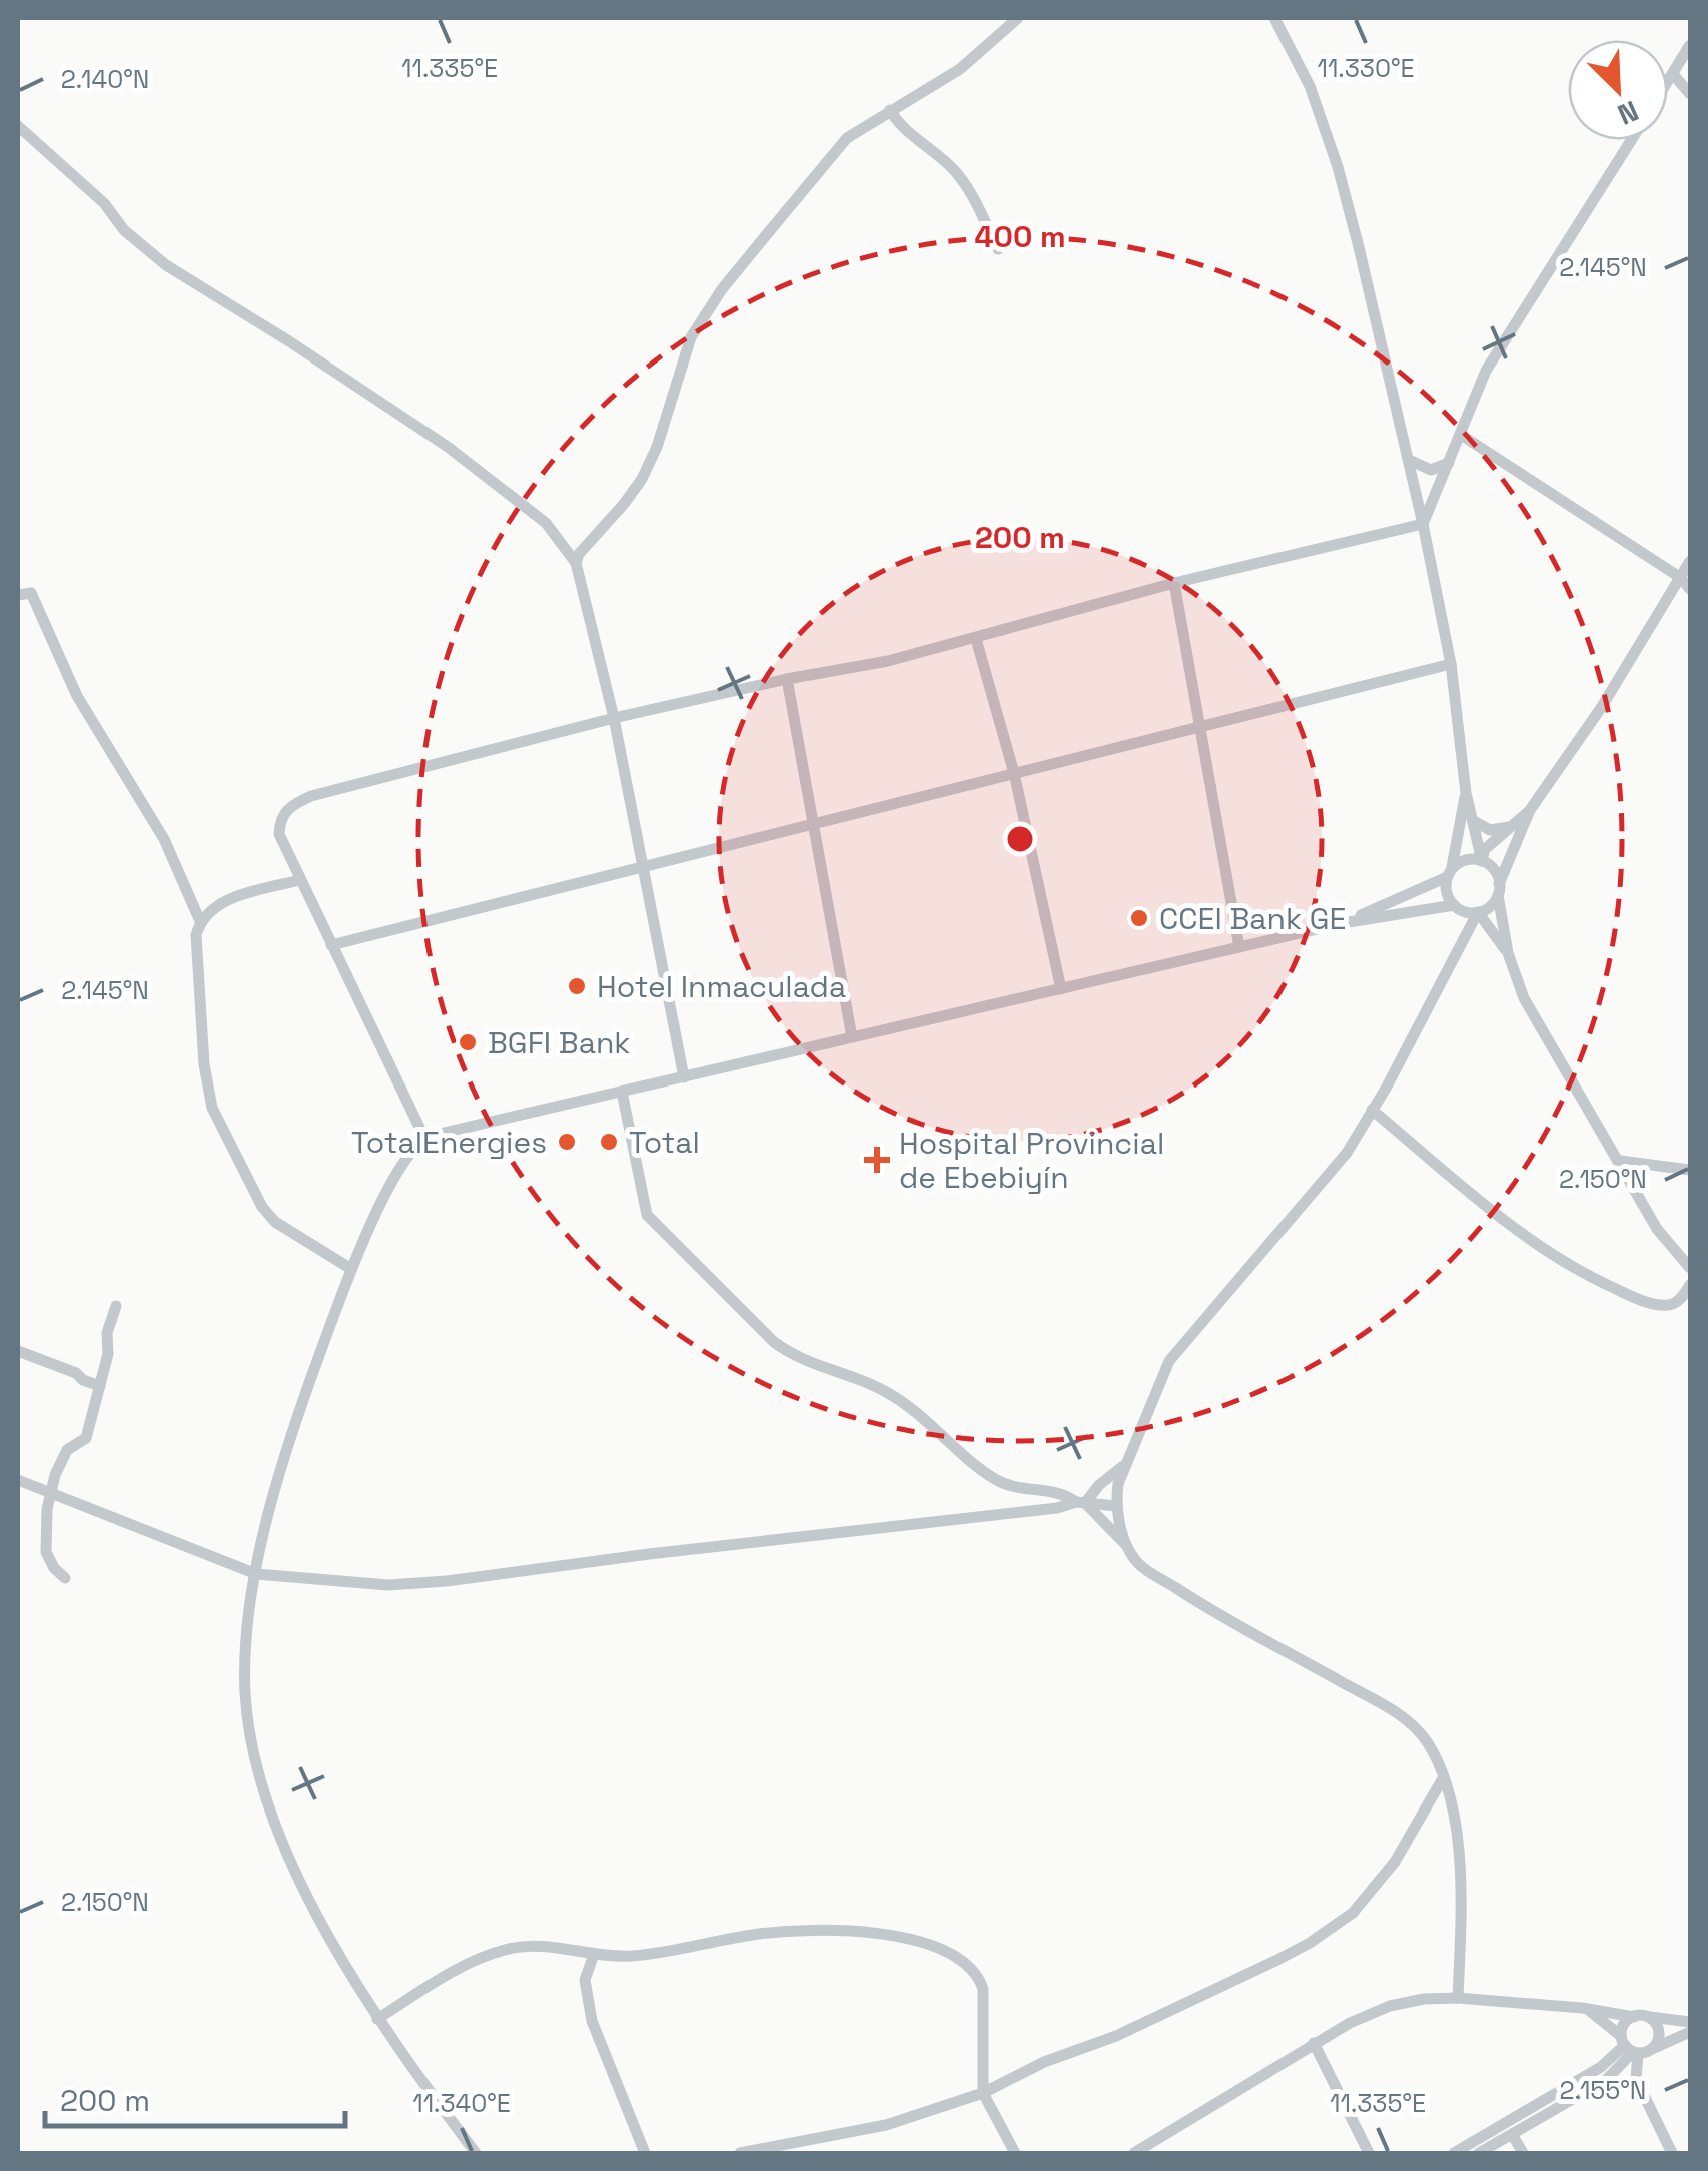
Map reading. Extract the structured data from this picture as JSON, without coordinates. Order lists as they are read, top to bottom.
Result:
{
  "places": {
    "other": [
      "CCEI Bank GE",
      "Hotel Inmaculada",
      "BGFI Bank",
      "TotalEnergies",
      "Total"
    ],
    "health": ["Hospital Provincial de Ebebiyín"]
  },
  "scale_bar": "200 m",
  "north": "bottom right",
  "coordinates": [
    "11.335°E",
    "11.330°E",
    "2.140°N",
    "2.145°N",
    "2.150°N",
    "2.155°N",
    "11.340°E"
  ],
  "rings": ["400 m", "200 m"]
}
